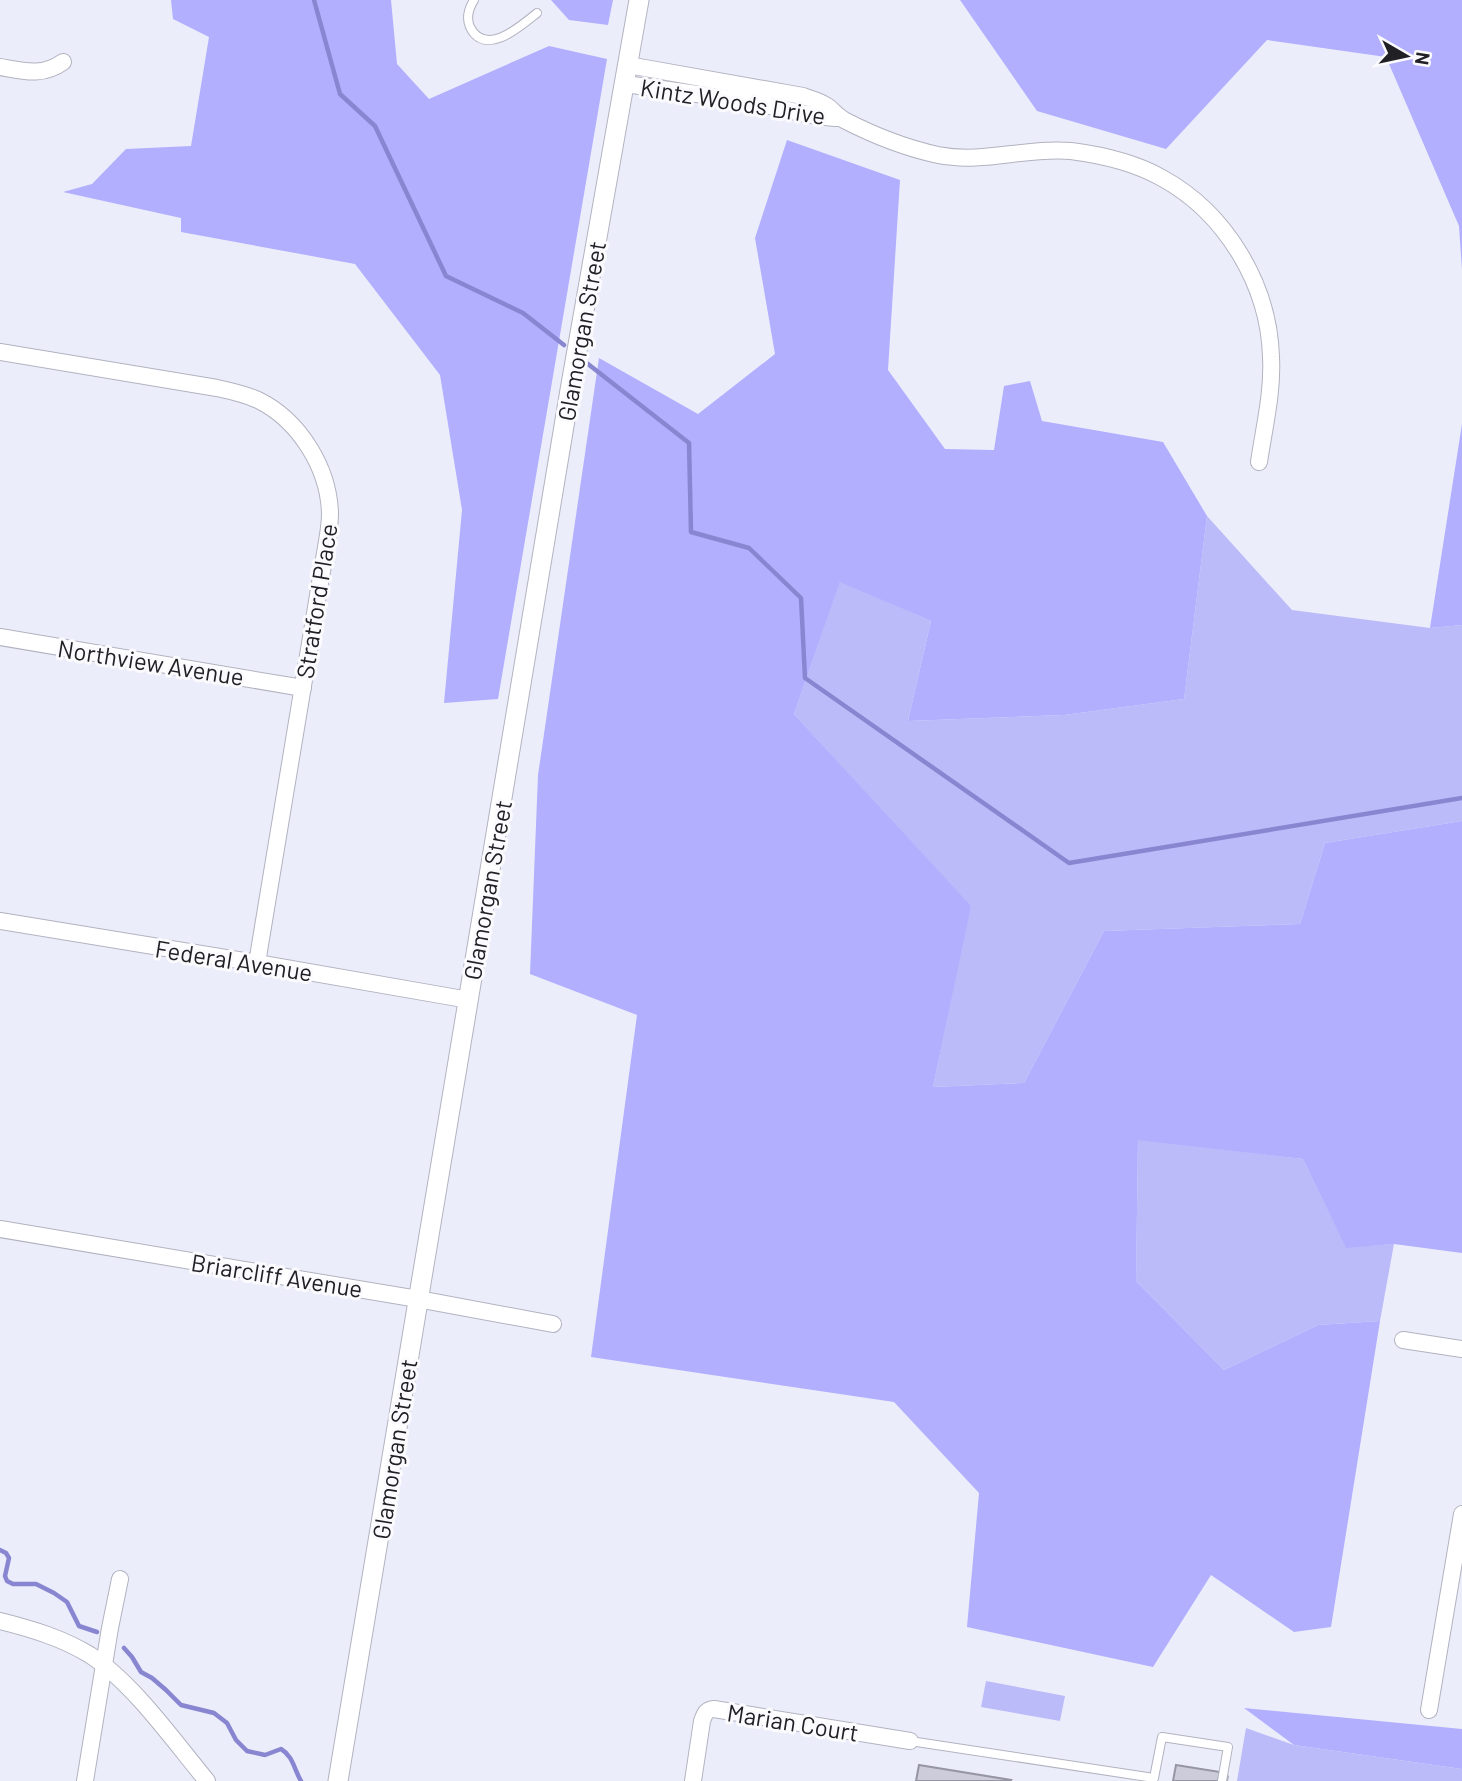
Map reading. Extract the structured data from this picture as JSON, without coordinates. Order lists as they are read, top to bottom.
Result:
{
  "streets": {
    "street": [
      "Kintz Woods Drive",
      "Glamorgan Street",
      "Stratford Place",
      "Northview Avenue",
      "Federal Avenue",
      "Briarcliff Avenue",
      "Marian Court"
    ]
  },
  "crossings": [
    ["Kintz Woods Drive", "Glamorgan Street"],
    ["Glamorgan Street", "Federal Avenue"],
    ["Glamorgan Street", "Briarcliff Avenue"],
    ["Stratford Place", "Northview Avenue"],
    ["Stratford Place", "Federal Avenue"]
  ],
  "north": "right"
}
